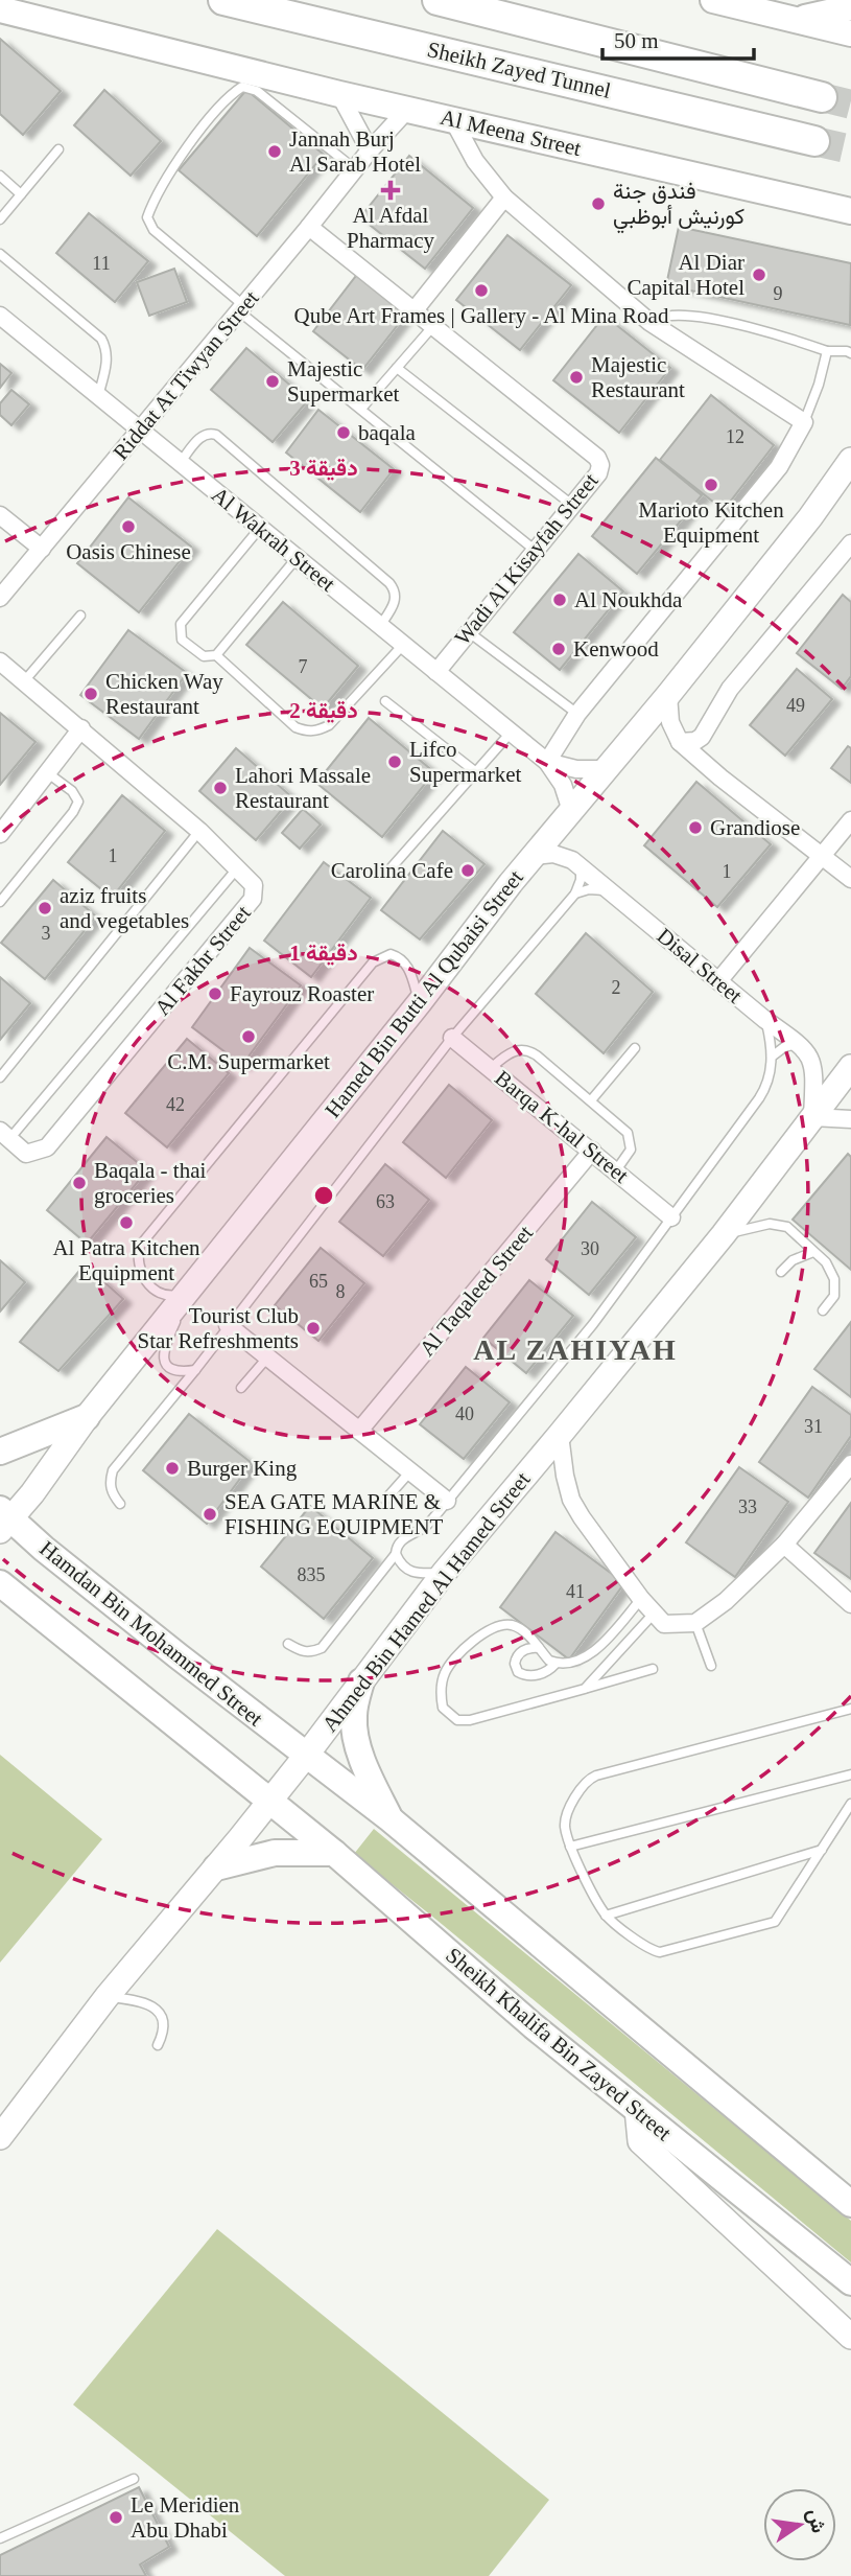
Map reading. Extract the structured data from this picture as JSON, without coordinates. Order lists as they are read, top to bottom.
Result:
{
  "streets": {
    "highway": ["Sheikh Zayed Tunnel"],
    "main road": [
      "Al Meena Street",
      "Hamed Bin Butti Al Qubaisi Street",
      "Ahmed Bin Hamed Al Hamed Street",
      "Hamdan Bin Mohammed Street",
      "Sheikh Khalifa Bin Zayed Street"
    ],
    "street": [
      "Riddat At Tiwyan Street",
      "Al Wakrah Street",
      "Wadi Al Kisayfah Street",
      "Al Fakhr Street",
      "Disal Street",
      "Barqa K-hal Street",
      "Al Taqaleed Street"
    ]
  },
  "crossings": [
    ["Al Meena Street", "Riddat At Tiwyan Street"],
    ["Riddat At Tiwyan Street", "Al Wakrah Street"],
    ["Riddat At Tiwyan Street", "Wadi Al Kisayfah Street"],
    ["Al Wakrah Street", "Wadi Al Kisayfah Street"],
    ["Al Wakrah Street", "Hamed Bin Butti Al Qubaisi Street"],
    ["Disal Street", "Hamed Bin Butti Al Qubaisi Street"],
    ["Hamed Bin Butti Al Qubaisi Street", "Hamdan Bin Mohammed Street"],
    ["Barqa K-hal Street", "Al Taqaleed Street"],
    ["Ahmed Bin Hamed Al Hamed Street", "Hamdan Bin Mohammed Street"],
    ["Ahmed Bin Hamed Al Hamed Street", "Sheikh Khalifa Bin Zayed Street"]
  ],
  "districts": ["AL ZAHIYAH"],
  "places": {
    "other": [
      "Jannah Burj Al Sarab Hotel",
      "فندق جنة كورنيش أبوظبي",
      "Al Diar Capital Hotel",
      "Qube Art Frames | Gallery - Al Mina Road",
      "Majestic Restaurant",
      "Majestic Supermarket",
      "baqala",
      "Marioto Kitchen Equipment",
      "Oasis Chinese",
      "Al Noukhda",
      "Kenwood",
      "Chicken Way Restaurant",
      "Lifco Supermarket",
      "Lahori Massale Restaurant",
      "Grandiose",
      "Carolina Cafe",
      "aziz fruits and vegetables",
      "Fayrouz Roaster",
      "C.M. Supermarket",
      "Baqala - thai groceries",
      "Al Patra Kitchen Equipment",
      "Tourist Club Star Refreshments",
      "Burger King",
      "SEA GATE MARINE & FISHING EQUIPMENT",
      "Le Meridien Abu Dhabi"
    ],
    "health": ["Al Afdal Pharmacy"]
  },
  "house_numbers": [
    "11",
    "9",
    "12",
    "7",
    "49",
    "1",
    "1",
    "3",
    "2",
    "42",
    "63",
    "30",
    "65",
    "8",
    "40",
    "31",
    "33",
    "835",
    "41"
  ],
  "scale_bar": "50 m",
  "north": "right",
  "rings": ["3 دقيقة", "2 دقيقة", "1 دقيقة"]
}
